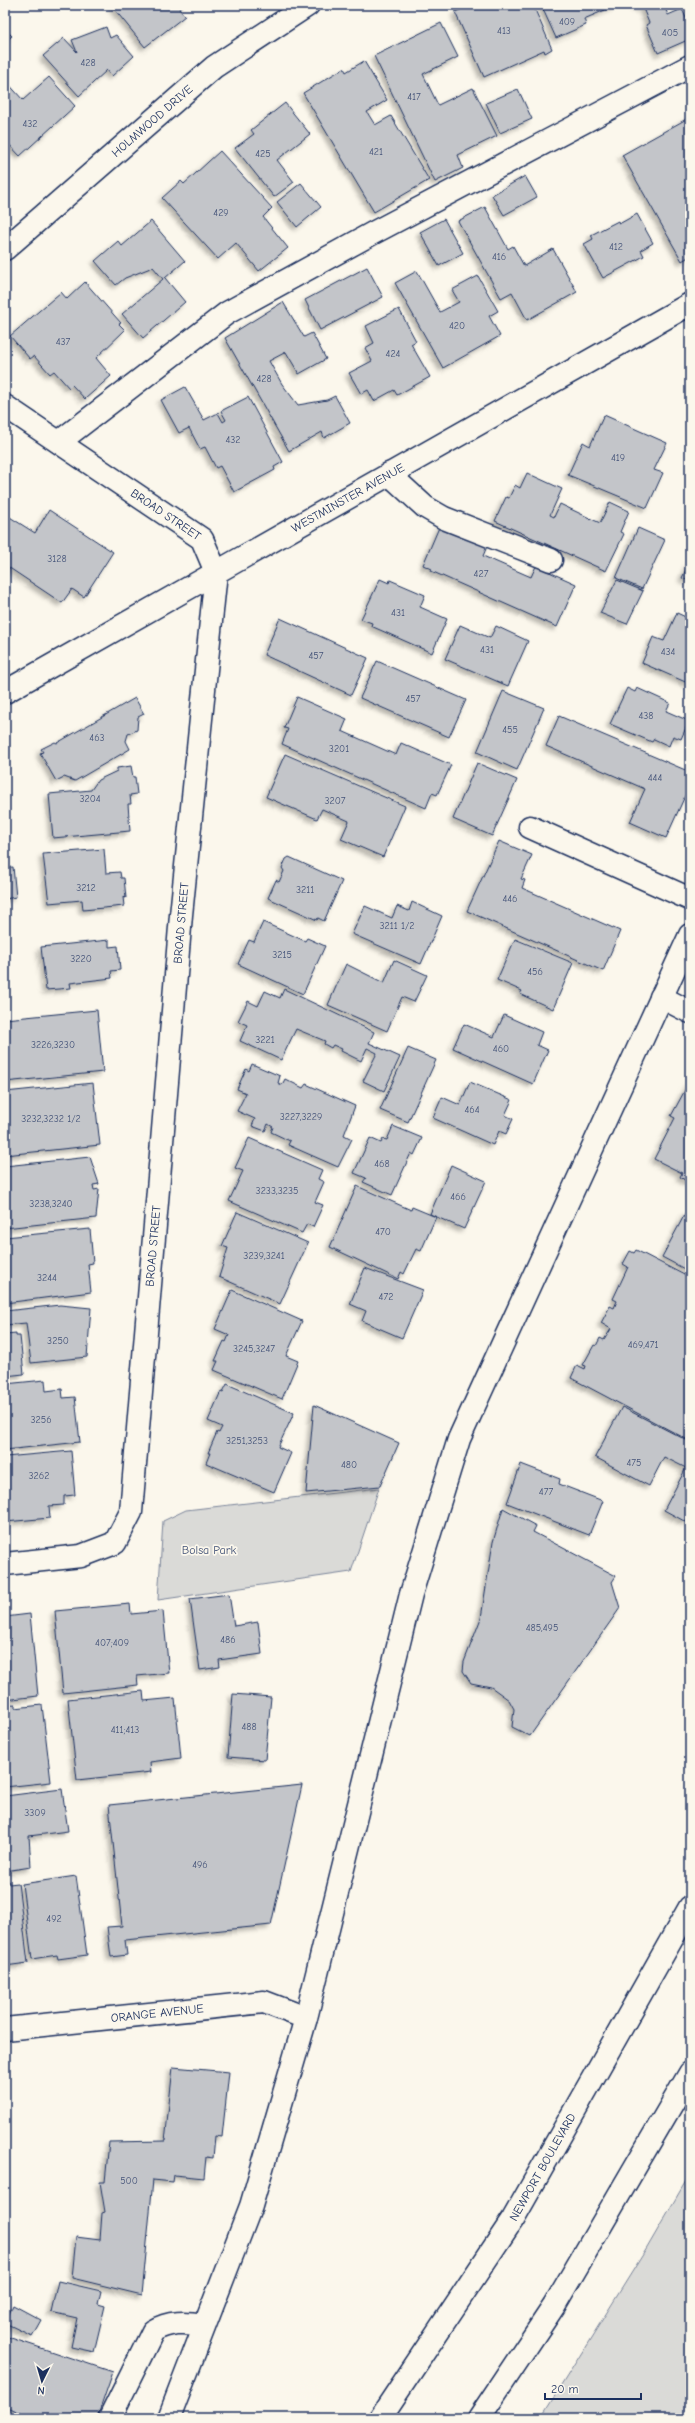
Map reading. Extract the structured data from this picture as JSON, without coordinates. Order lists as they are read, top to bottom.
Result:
{
  "streets": {
    "main road": [
      "HOLMWOOD DRIVE",
      "WESTMINSTER AVENUE",
      "BROAD STREET",
      "ORANGE AVENUE",
      "NEWPORT BOULEVARD"
    ]
  },
  "crossings": [
    ["WESTMINSTER AVENUE", "BROAD STREET"]
  ],
  "parks": ["Bolsa Park"],
  "house_numbers": [
    "409",
    "413",
    "405",
    "428",
    "417",
    "432",
    "421",
    "425",
    "429",
    "412",
    "416",
    "420",
    "437",
    "424",
    "428",
    "432",
    "419",
    "3128",
    "427",
    "431",
    "431",
    "434",
    "457",
    "457",
    "438",
    "455",
    "463",
    "3201",
    "444",
    "3204",
    "3207",
    "3212",
    "3211",
    "446",
    "3211 1/2",
    "3215",
    "3220",
    "456",
    "3221",
    "3226,3230",
    "460",
    "464",
    "3227,3229",
    "3232,3232 1/2",
    "468",
    "3233,3235",
    "466",
    "3238,3240",
    "470",
    "3239,3241",
    "3244",
    "472",
    "3250",
    "469,471",
    "3245,3247",
    "3256",
    "3251,3253",
    "475",
    "480",
    "3262",
    "477",
    "485,495",
    "486",
    "407;409",
    "488",
    "411;413",
    "3309",
    "496",
    "492",
    "500"
  ],
  "scale_bar": "20 m",
  "north": "bottom"
}
